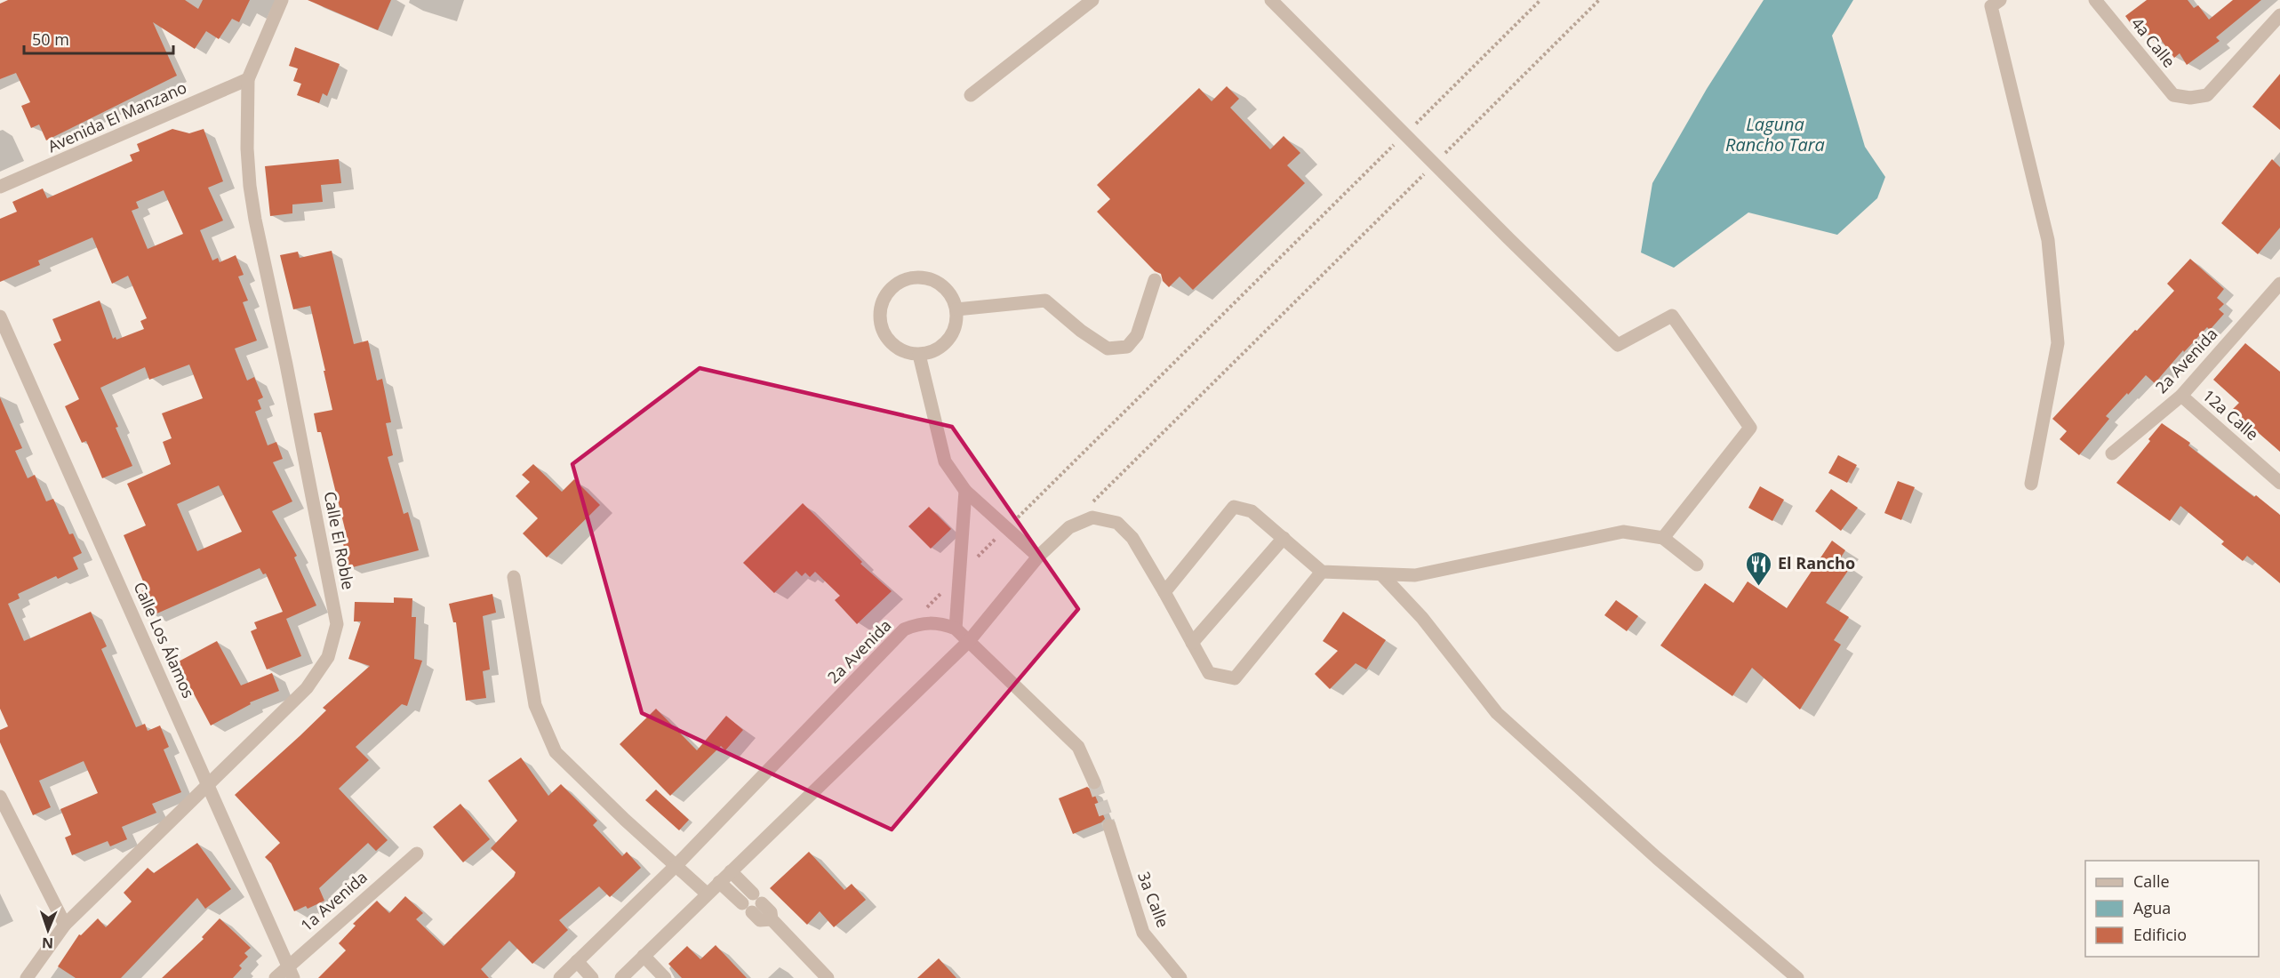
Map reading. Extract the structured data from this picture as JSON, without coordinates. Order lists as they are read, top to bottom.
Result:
{
  "streets": {
    "street": [
      "4a Calle",
      "Avenida El Manzano",
      "2a Avenida",
      "12a Calle",
      "Calle El Roble",
      "Calle Los Álamos",
      "3a Calle",
      "1a Avenida"
    ]
  },
  "crossings": [
    ["Avenida El Manzano", "Calle El Roble"],
    ["2a Avenida", "12a Calle"],
    ["Calle El Roble", "Calle Los Álamos"],
    ["Calle Los Álamos", "1a Avenida"]
  ],
  "water": ["Laguna Rancho Tara"],
  "places": {
    "restaurant": ["El Rancho"]
  },
  "legend": ["Calle", "Agua", "Edificio"],
  "scale_bar": "50 m",
  "north": "bottom"
}
